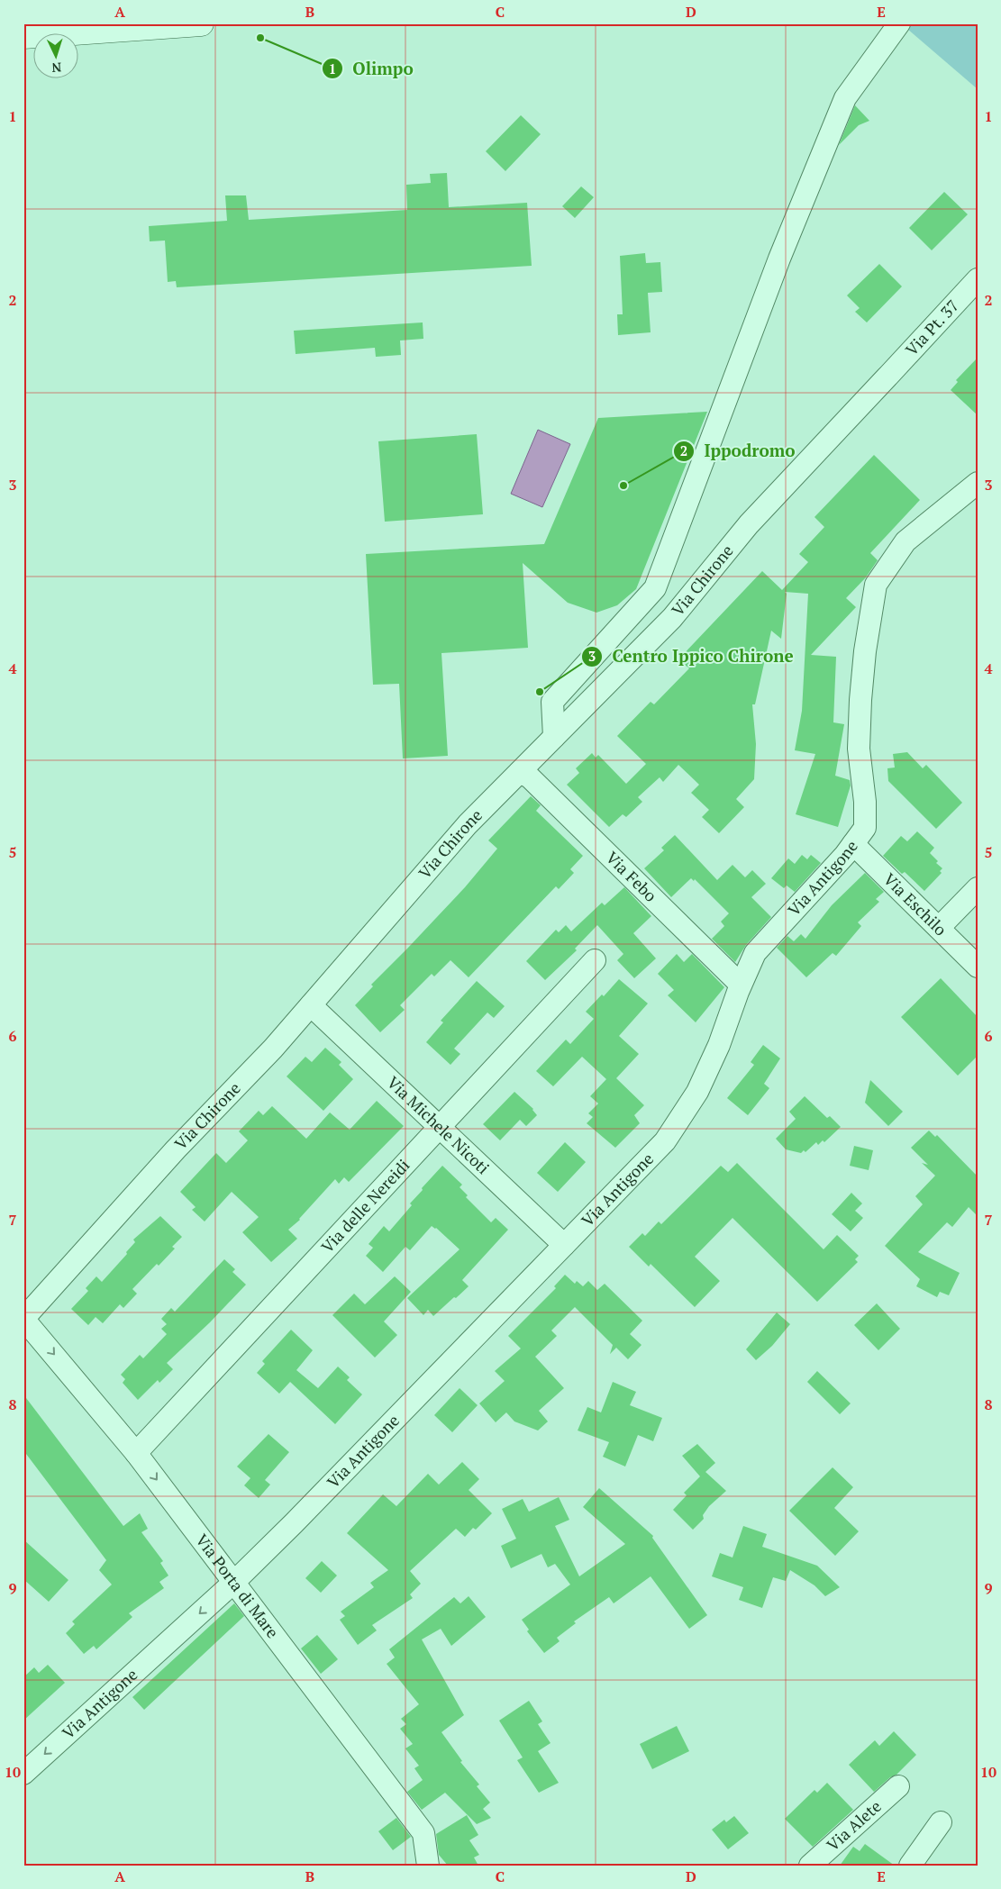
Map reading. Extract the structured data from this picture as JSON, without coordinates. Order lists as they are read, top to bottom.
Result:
{
  "streets": {
    "street": [
      "Via Pt. 37",
      "Via Chirone",
      "Via Febo",
      "Via Antigone",
      "Via Eschilo",
      "Via Michele Nicoti",
      "Via delle Nereidi",
      "Via Porta di Mare",
      "Via Alete"
    ]
  },
  "crossings": [
    ["Via Pt. 37", "Via Chirone"],
    ["Via Chirone", "Via Febo"],
    ["Via Chirone", "Via Michele Nicoti"],
    ["Via Chirone", "Via Porta di Mare"],
    ["Via Febo", "Via Antigone"],
    ["Via Antigone", "Via Eschilo"],
    ["Via Antigone", "Via Michele Nicoti"],
    ["Via Antigone", "Via Porta di Mare"],
    ["Via Michele Nicoti", "Via delle Nereidi"],
    ["Via delle Nereidi", "Via Porta di Mare"]
  ],
  "one_way": ["Via Porta di Mare"],
  "places": ["Olimpo", "Ippodromo", "Centro Ippico Chirone"],
  "north": "bottom",
  "grid": {
    "columns": [
      "A",
      "B",
      "C",
      "D",
      "E"
    ],
    "rows": [
      "1",
      "2",
      "3",
      "4",
      "5",
      "6",
      "7",
      "8",
      "9",
      "10"
    ]
  }
}
